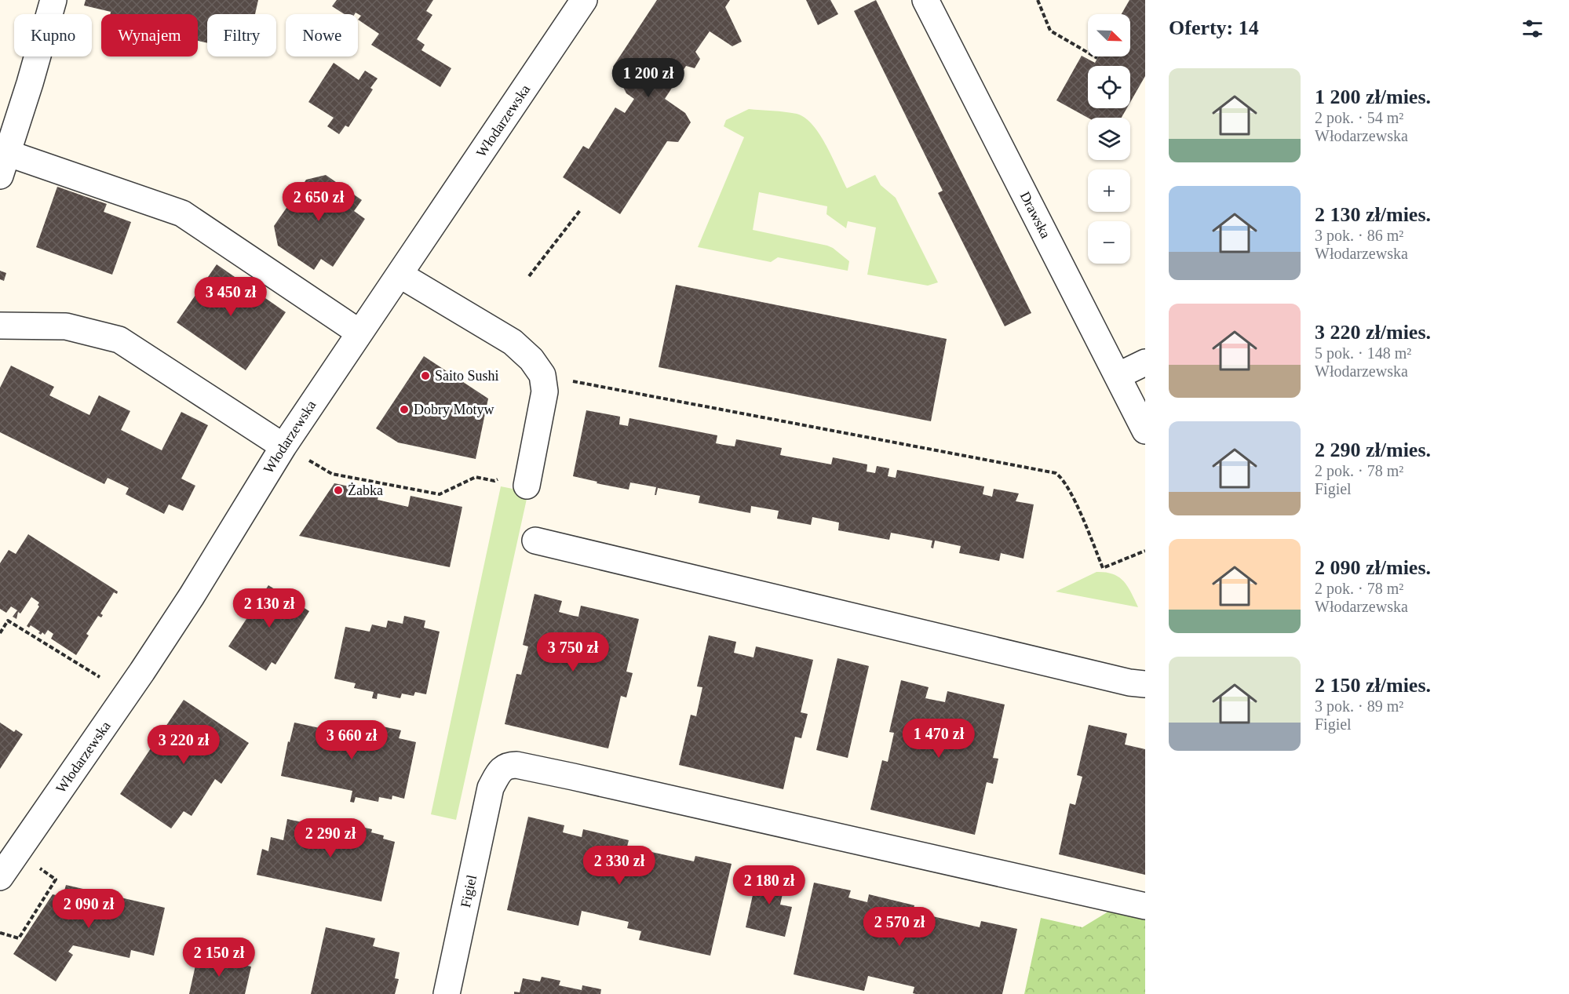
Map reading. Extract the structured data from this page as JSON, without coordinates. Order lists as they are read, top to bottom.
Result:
{
  "streets": {
    "street": ["Włodarzewska", "Drawska", "Figiel"]
  },
  "places": ["Saito Sushi", "Dobry Motyw", "Żabka"],
  "north": "bottom right",
  "page": {
    "heading": "Oferty: 14",
    "map_buttons": ["+", "−"],
    "chip": [
      "Kupno",
      "Wynajem",
      "Filtry",
      "Nowe"
    ],
    "list": [
      {
        "name": "1 200 zł/mies.",
        "note": "2 pok. · 54 m² · Włodarzewska"
      },
      {
        "name": "2 130 zł/mies.",
        "note": "3 pok. · 86 m² · Włodarzewska"
      },
      {
        "name": "3 220 zł/mies.",
        "note": "5 pok. · 148 m² · Włodarzewska"
      },
      {
        "name": "2 290 zł/mies.",
        "note": "2 pok. · 78 m² · Figiel"
      },
      {
        "name": "2 090 zł/mies.",
        "note": "2 pok. · 78 m² · Włodarzewska"
      },
      {
        "name": "2 150 zł/mies.",
        "note": "3 pok. · 89 m² · Figiel"
      }
    ],
    "price": [
      "1 200 zł",
      "2 650 zł",
      "3 450 zł",
      "2 130 zł",
      "3 750 zł",
      "1 470 zł",
      "3 660 zł",
      "3 220 zł",
      "2 290 zł",
      "2 330 zł",
      "2 180 zł",
      "2 090 zł",
      "2 570 zł",
      "2 150 zł"
    ]
  }
}
